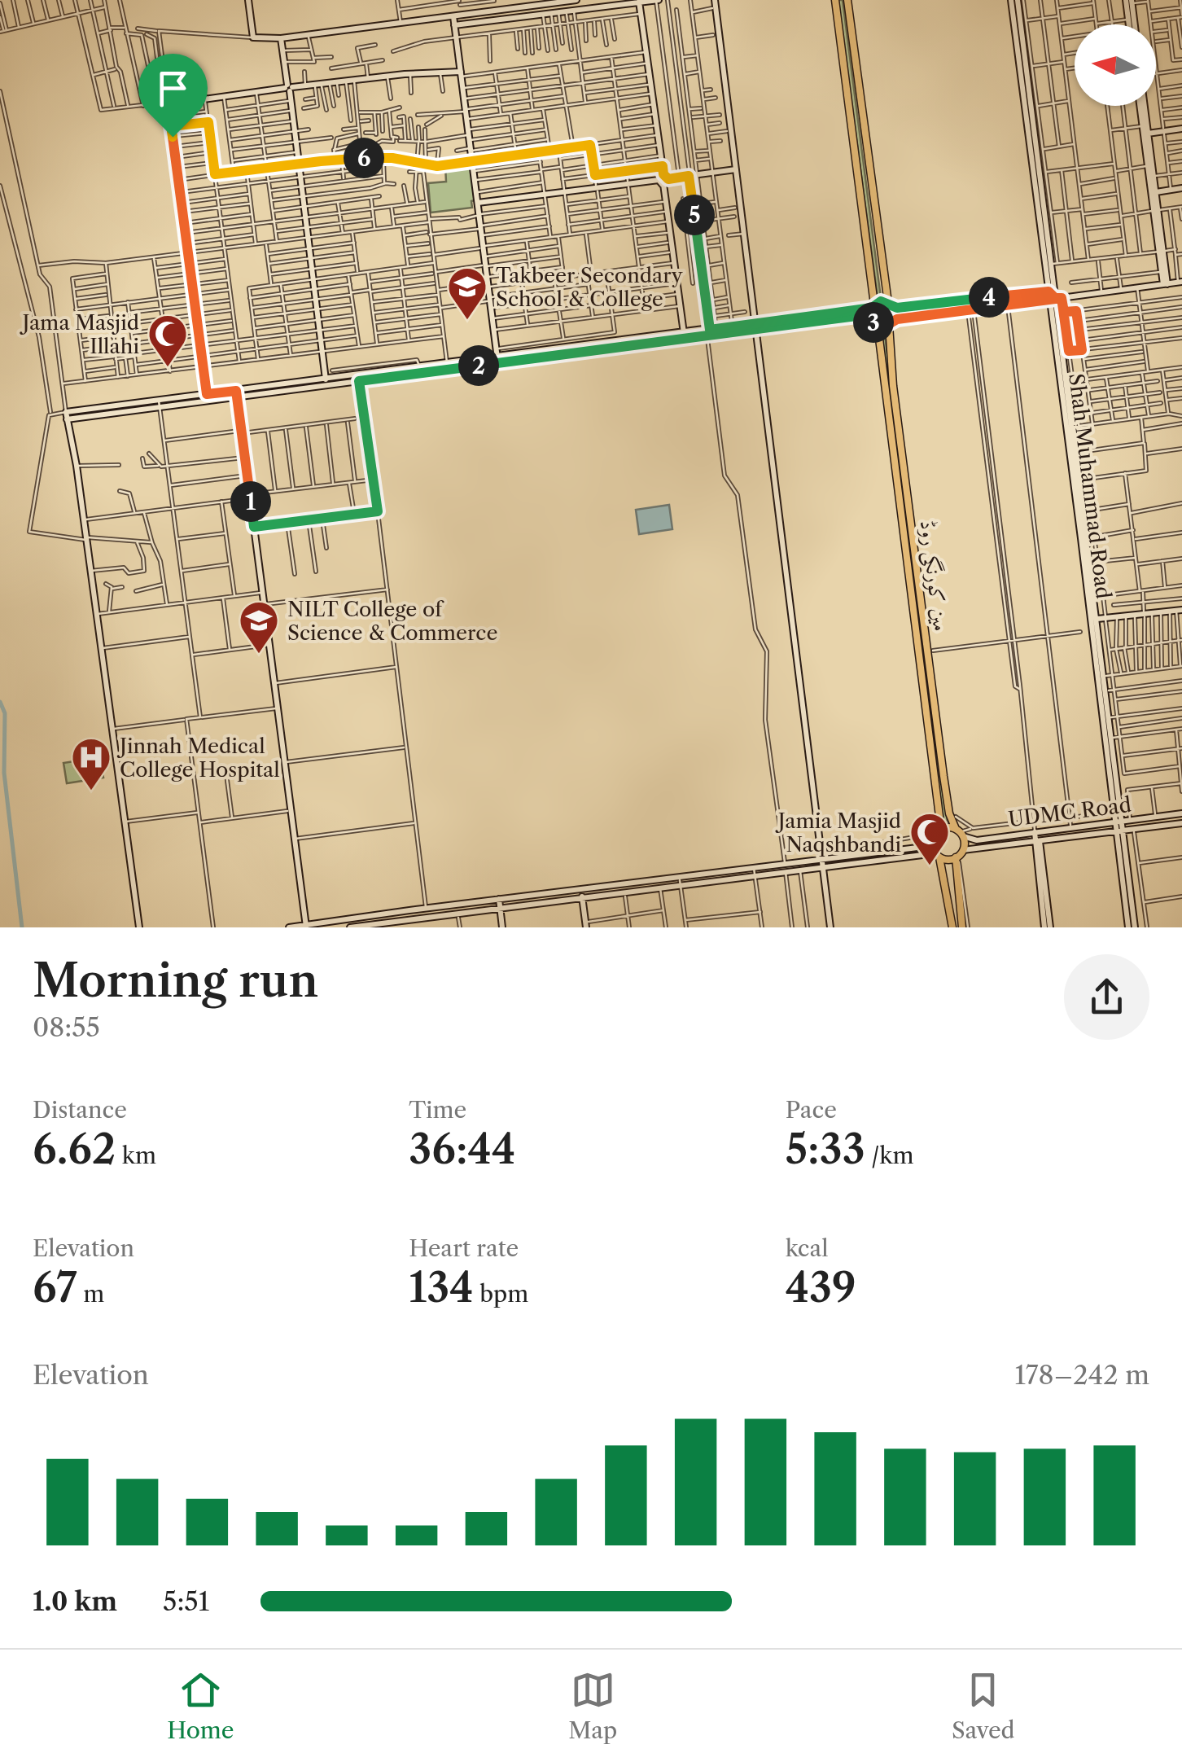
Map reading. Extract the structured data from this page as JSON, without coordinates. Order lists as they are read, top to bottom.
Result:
{
  "streets": {
    "main road": ["مین کورنگی روڈ"],
    "street": ["Shah Muhammad Road", "UDMC Road"]
  },
  "crossings": [
    ["Shah Muhammad Road", "UDMC Road"],
    ["مین کورنگی روڈ", "UDMC Road"]
  ],
  "places": {
    "school or university": ["Takbeer Secondary School & College", "NILT College of Science & Commerce"],
    "mosque": ["Jama Masjid Illahi", "Jamia Masjid Naqshbandi"],
    "hospital": ["Jinnah Medical College Hospital"]
  },
  "north": "left",
  "page": {
    "pins": [
      "6",
      "5",
      "4",
      "3",
      "2",
      "1"
    ],
    "heading": ["Morning run", "08:55"],
    "stats": [
      ["Distance", "6.62 km"],
      ["Time", "36:44"],
      ["Pace", "5:33 /km"],
      ["Elevation", "67 m"],
      ["Heart rate", "134 bpm"],
      ["kcal", "439"]
    ],
    "chart": ["Elevation", "178–242 m"],
    "list": [
      {
        "name": "1.0 km",
        "note": "5:51"
      }
    ],
    "tabs": ["Home", "Map", "Saved"]
  }
}
